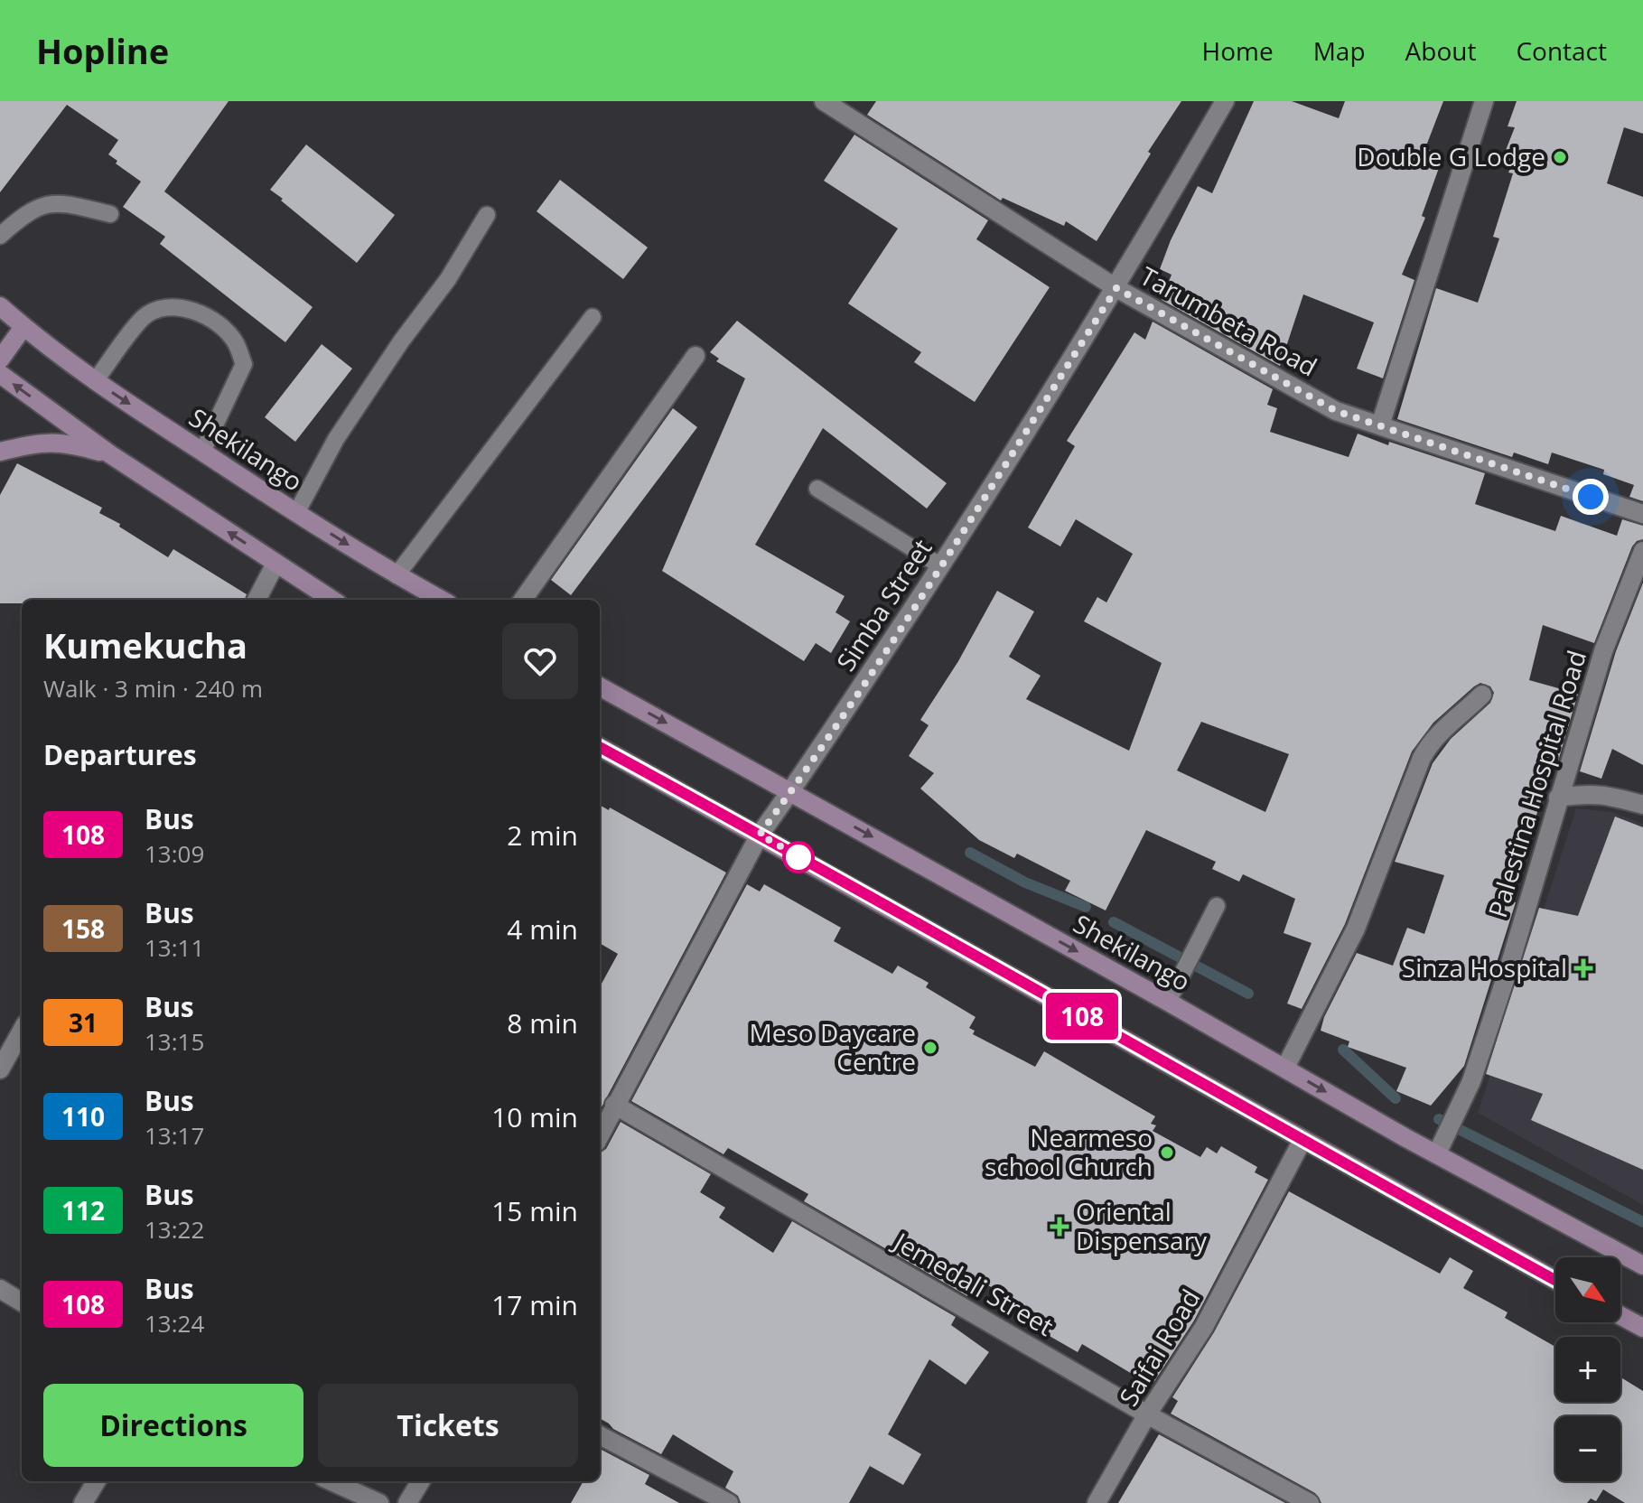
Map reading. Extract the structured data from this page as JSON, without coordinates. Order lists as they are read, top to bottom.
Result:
{
  "streets": {
    "main road": ["Shekilango"],
    "street": [
      "Tarumbeta Road",
      "Simba Street",
      "Palestina Hospital Road",
      "Jemedali Street",
      "Saifai Road"
    ]
  },
  "crossings": [
    ["Tarumbeta Road", "Simba Street"],
    ["Shekilango", "Simba Street"],
    ["Shekilango", "Palestina Hospital Road"],
    ["Simba Street", "Jemedali Street"],
    ["Jemedali Street", "Saifai Road"]
  ],
  "places": {
    "other": ["Double G Lodge", "Meso Daycare Centre", "Nearmeso school Church"],
    "health": ["Sinza Hospital", "Oriental Dispensary"]
  },
  "lines": ["bus line 108"],
  "north": "bottom right",
  "page": {
    "header": "Hopline",
    "nav": [
      "Home",
      "Map",
      "About",
      "Contact"
    ],
    "on_map": "108",
    "heading": [
      ["Kumekucha", "Walk · 3 min · 240 m"],
      "Departures"
    ],
    "list": [
      {
        "mark": "108",
        "name": "Bus",
        "note": "13:09",
        "value": "2 min"
      },
      {
        "mark": "158",
        "name": "Bus",
        "note": "13:11",
        "value": "4 min"
      },
      {
        "mark": "31",
        "name": "Bus",
        "note": "13:15",
        "value": "8 min"
      },
      {
        "mark": "110",
        "name": "Bus",
        "note": "13:17",
        "value": "10 min"
      },
      {
        "mark": "112",
        "name": "Bus",
        "note": "13:22",
        "value": "15 min"
      },
      {
        "mark": "108",
        "name": "Bus",
        "note": "13:24",
        "value": "17 min"
      }
    ],
    "map_buttons": ["+", "−"],
    "buttons": ["Directions", "Tickets"]
  }
}
